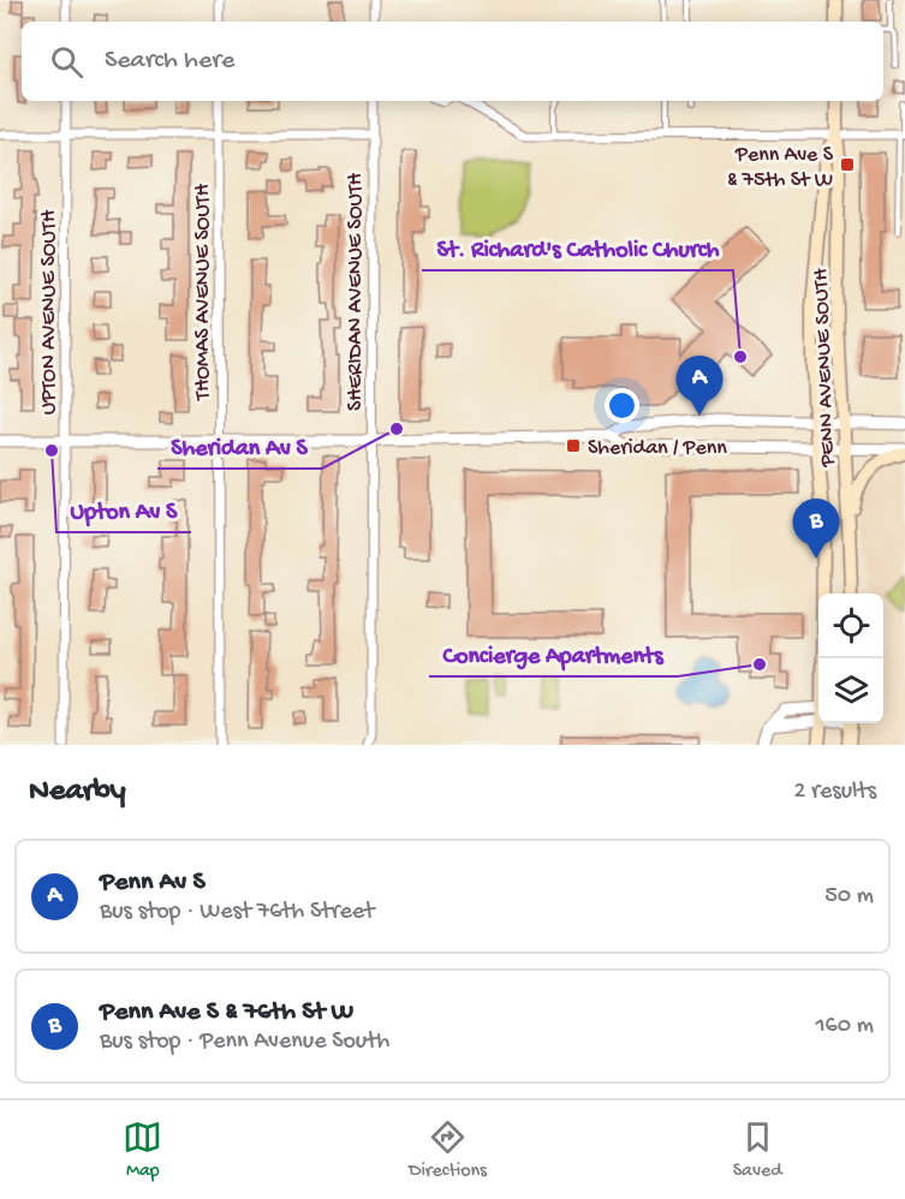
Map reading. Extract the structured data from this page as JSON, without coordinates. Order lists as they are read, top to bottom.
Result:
{
  "streets": {
    "main road": ["PENN AVENUE SOUTH"],
    "street": ["THOMAS AVENUE SOUTH", "SHERIDAN AVENUE SOUTH", "UPTON AVENUE SOUTH"]
  },
  "places": {
    "transit": ["Penn Ave S & 75th St W", "Sheridan / Penn"],
    "other": [
      "St. Richard's Catholic Church",
      "Sheridan Av S",
      "Upton Av S",
      "Concierge Apartments"
    ]
  },
  "page": {
    "search": "Search here",
    "pins": ["A", "B"],
    "heading": ["Nearby", "2 results"],
    "list": [
      {
        "mark": "A",
        "name": "Penn Av S",
        "note": "Bus stop · West 76th Street",
        "value": "50 m"
      },
      {
        "mark": "B",
        "name": "Penn Ave S & 76th St W",
        "note": "Bus stop · Penn Avenue South",
        "value": "160 m"
      }
    ],
    "nav": ["Map", "Directions", "Saved"]
  }
}
